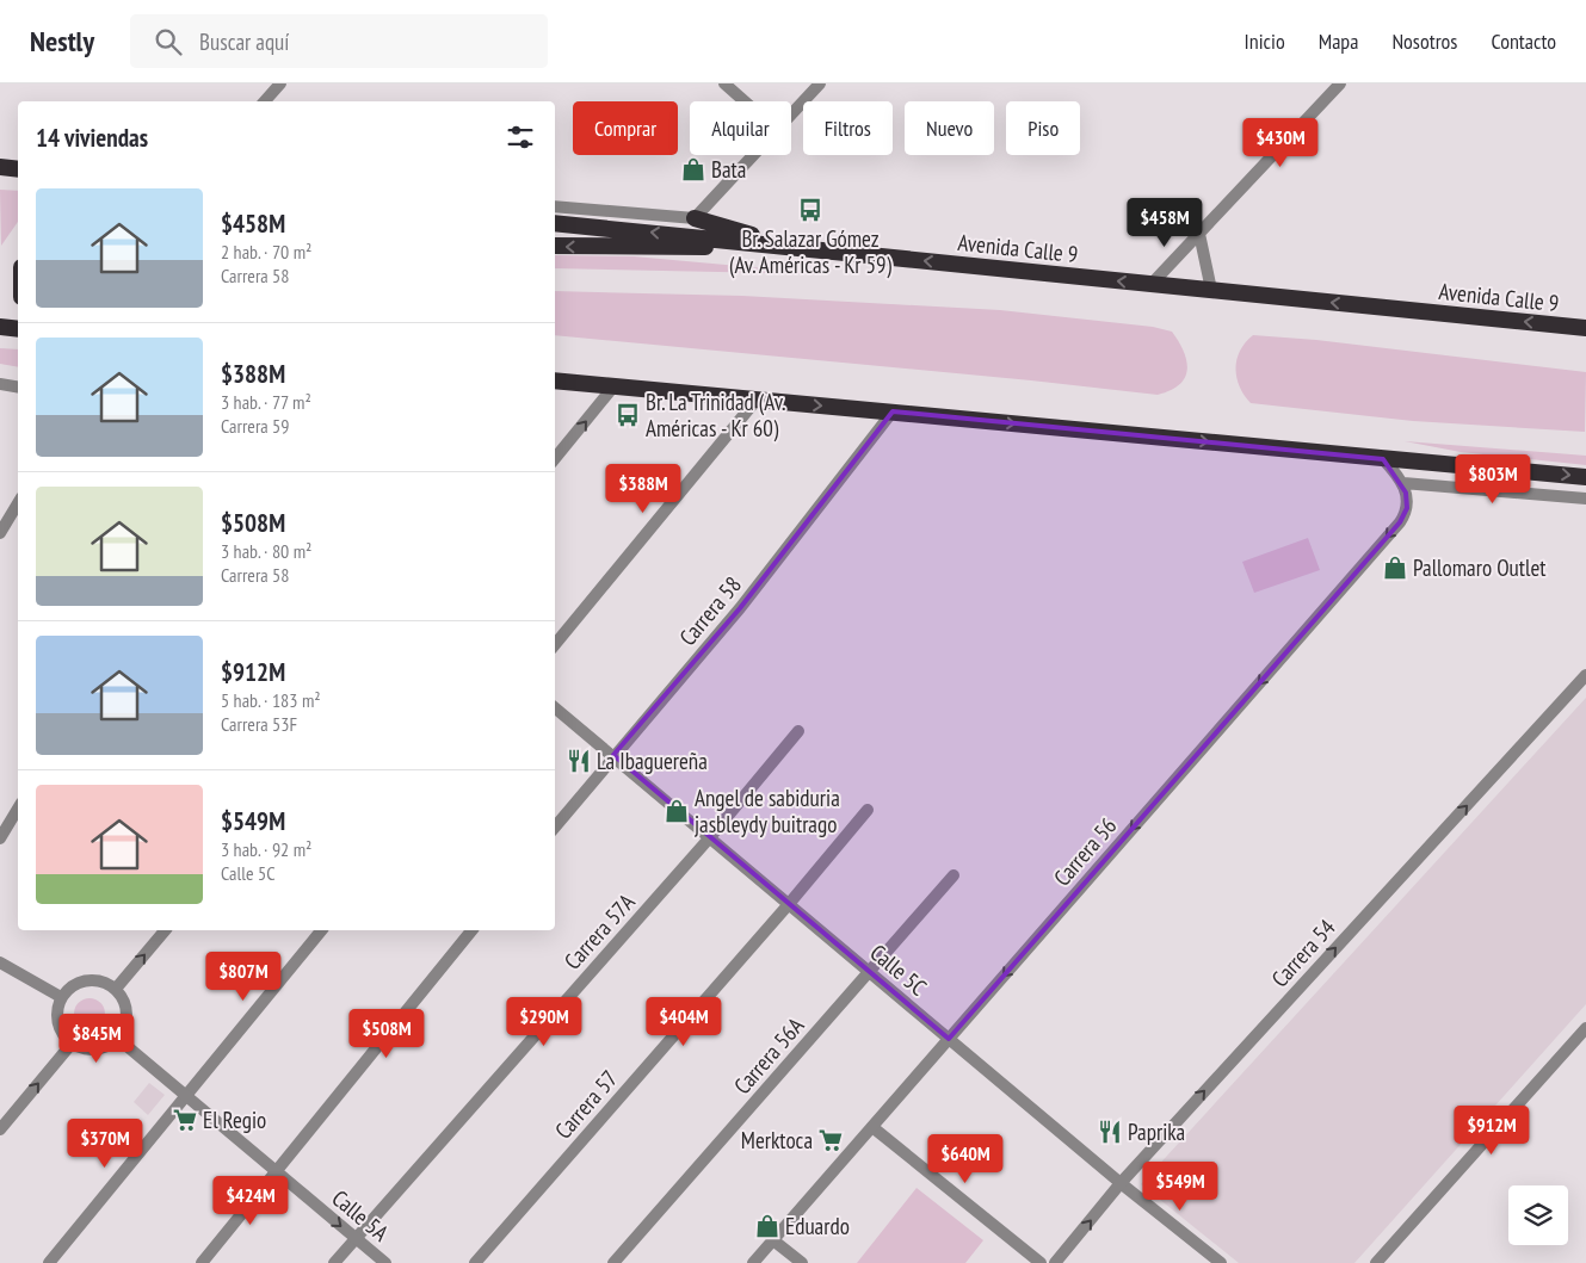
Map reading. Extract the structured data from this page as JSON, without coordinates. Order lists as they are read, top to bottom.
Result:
{
  "streets": {
    "highway": ["Avenida Calle 9"],
    "street": [
      "Carrera 58",
      "Carrera 56",
      "Carrera 57A",
      "Carrera 54",
      "Calle 5C",
      "Carrera 56A",
      "Carrera 57",
      "Calle 5A"
    ]
  },
  "crossings": [
    ["Carrera 58", "Calle 5C"],
    ["Carrera 56", "Calle 5C"],
    ["Carrera 57A", "Calle 5C"],
    ["Carrera 57A", "Calle 5A"],
    ["Carrera 54", "Calle 5C"],
    ["Calle 5C", "Carrera 56A"],
    ["Calle 5C", "Carrera 57"]
  ],
  "one_way": ["Carrera 56", "Carrera 54"],
  "places": {
    "shop": [
      "Bata",
      "Pallomaro Outlet",
      "Angel de sabiduria jasbleydy buitrago",
      "Eduardo"
    ],
    "bus stop": ["Br. Salazar Gómez (Av. Américas - Kr 59)", "Br. La Trinidad (Av. Américas - Kr 60)"],
    "restaurant": ["La Ibaguereña", "Paprika"],
    "supermarket": ["El Regio", "Merktoca"]
  },
  "page": {
    "header": "Nestly",
    "search": "Buscar aquí",
    "nav": [
      "Inicio",
      "Mapa",
      "Nosotros",
      "Contacto"
    ],
    "chip": [
      "Comprar",
      "Alquilar",
      "Filtros",
      "Nuevo",
      "Piso"
    ],
    "heading": "14 viviendas",
    "price": [
      "$430M",
      "$458M",
      "$803M",
      "$388M",
      "$807M",
      "$290M",
      "$404M",
      "$508M",
      "$845M",
      "$912M",
      "$370M",
      "$640M",
      "$549M",
      "$424M"
    ],
    "list": [
      {
        "name": "$458M",
        "note": "2 hab. · 70 m² · Carrera 58"
      },
      {
        "name": "$388M",
        "note": "3 hab. · 77 m² · Carrera 59"
      },
      {
        "name": "$508M",
        "note": "3 hab. · 80 m² · Carrera 58"
      },
      {
        "name": "$912M",
        "note": "5 hab. · 183 m² · Carrera 53F"
      },
      {
        "name": "$549M",
        "note": "3 hab. · 92 m² · Calle 5C"
      }
    ]
  }
}
